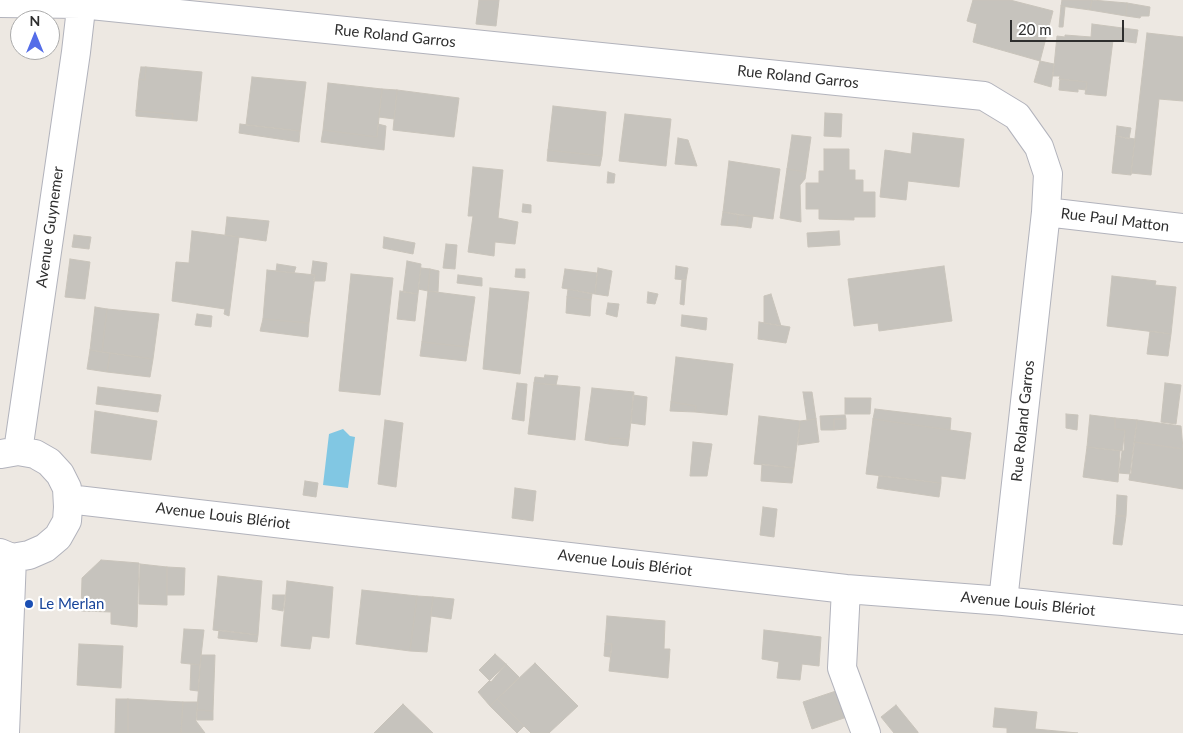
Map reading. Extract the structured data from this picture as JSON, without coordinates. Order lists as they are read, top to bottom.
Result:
{
  "streets": {
    "street": [
      "Rue Roland Garros",
      "Rue Paul Matton",
      "Avenue Guynemer",
      "Avenue Louis Blériot"
    ]
  },
  "crossings": [
    ["Rue Roland Garros", "Rue Paul Matton"],
    ["Rue Roland Garros", "Avenue Guynemer"],
    ["Rue Roland Garros", "Avenue Louis Blériot"]
  ],
  "places": ["Le Merlan"],
  "scale_bar": "20 m",
  "north": "top"
}
